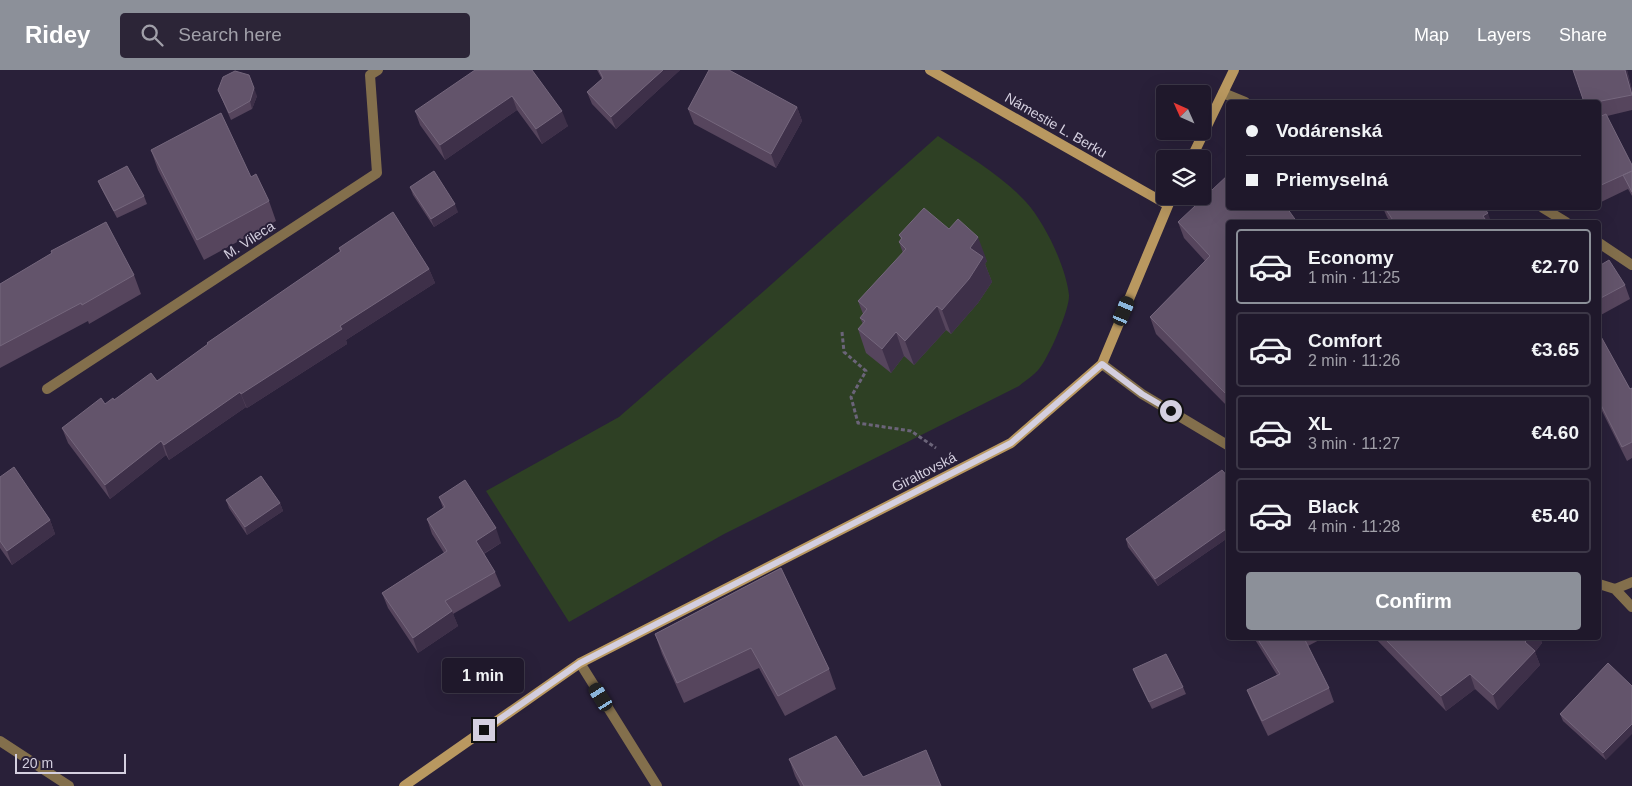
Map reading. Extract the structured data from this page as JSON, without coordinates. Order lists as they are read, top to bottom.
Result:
{
  "streets": {
    "street": ["Námestie L. Berku", "M. Vileca", "Giraltovská"]
  },
  "scale_bar": "20 m",
  "north": "top left",
  "page": {
    "header": "Ridey",
    "search": "Search here",
    "nav": ["Map", "Layers", "Share"],
    "banner": ["Vodárenská", "Priemyselná"],
    "list": [
      {
        "name": "Economy",
        "note": "1 min · 11:25",
        "value": "€2.70"
      },
      {
        "name": "Comfort",
        "note": "2 min · 11:26",
        "value": "€3.65"
      },
      {
        "name": "XL",
        "note": "3 min · 11:27",
        "value": "€4.60"
      },
      {
        "name": "Black",
        "note": "4 min · 11:28",
        "value": "€5.40"
      }
    ],
    "buttons": "Confirm",
    "bubble": "1 min",
    "scale": "20 m"
  }
}
